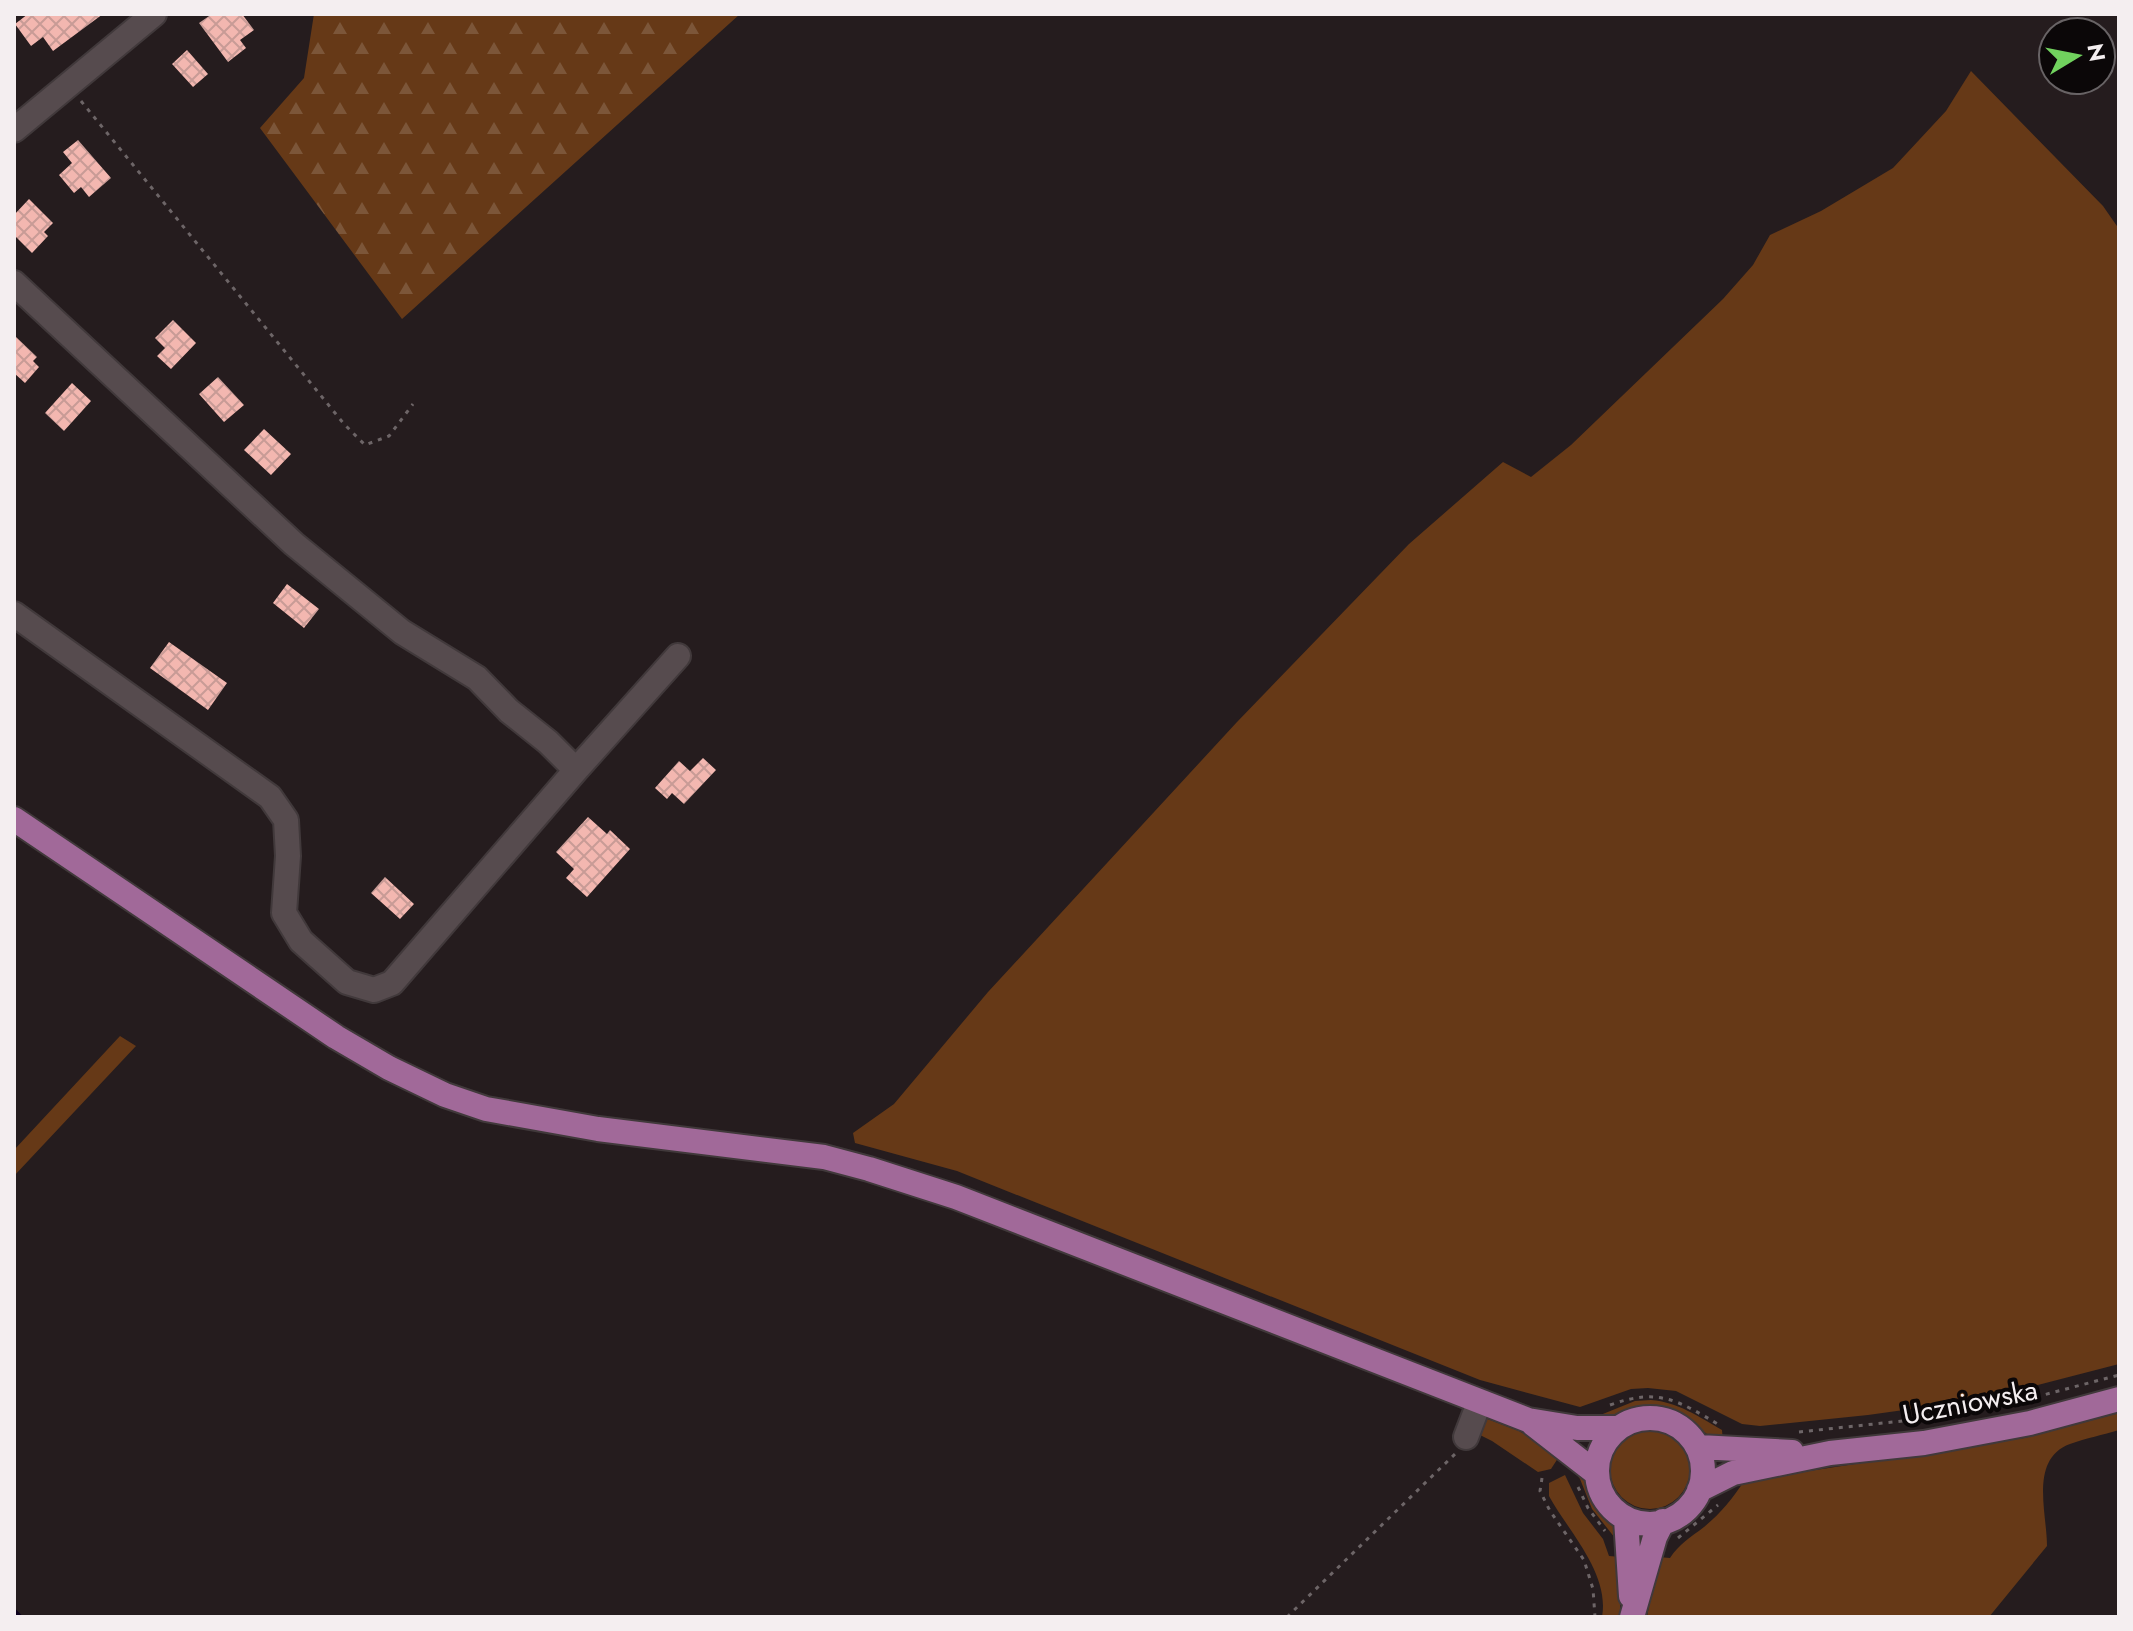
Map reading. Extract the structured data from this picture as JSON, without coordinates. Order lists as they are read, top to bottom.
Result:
{
  "streets": {
    "main road": ["Uczniowska"]
  },
  "north": "right"
}
